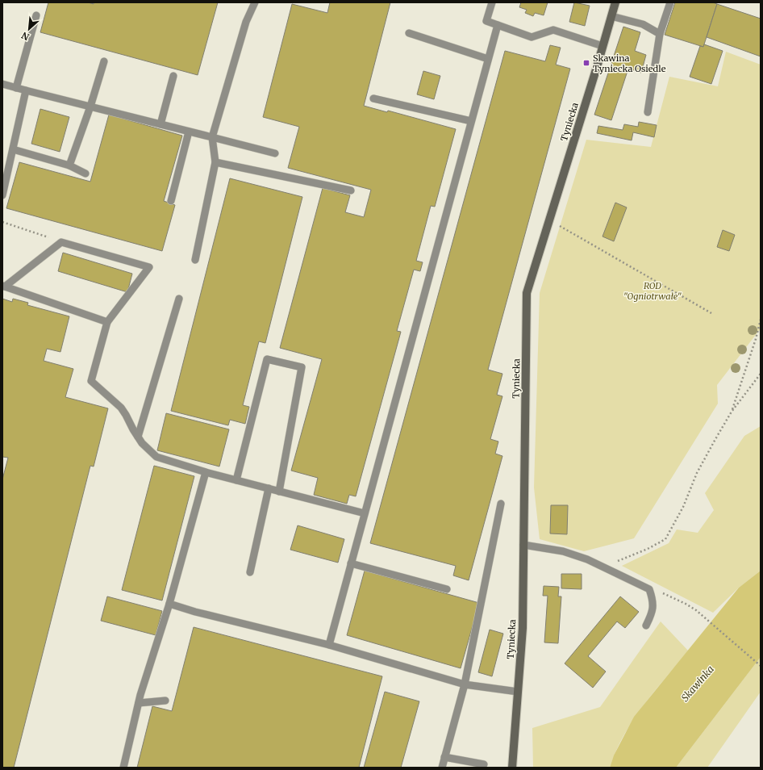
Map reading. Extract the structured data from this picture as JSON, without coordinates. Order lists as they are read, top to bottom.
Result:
{
  "streets": {
    "street": ["Tyniecka"]
  },
  "water": ["Skawinka"],
  "parks": ["ROD \"Ogniotrwałe\""],
  "places": {
    "transit": ["Skawina Tyniecka Osiedle"]
  },
  "north": "bottom left"
}
